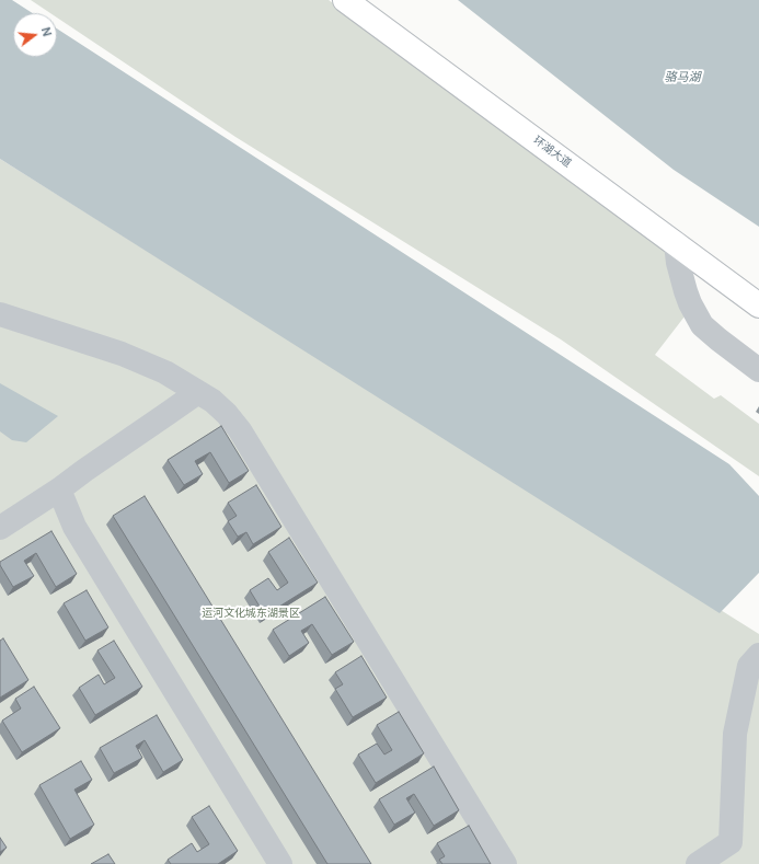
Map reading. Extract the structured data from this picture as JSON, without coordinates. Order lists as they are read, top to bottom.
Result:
{
  "streets": {
    "main road": ["环湖大道"]
  },
  "water": ["骆马湖"],
  "parks": ["运河文化城东湖景区"],
  "north": "right"
}
